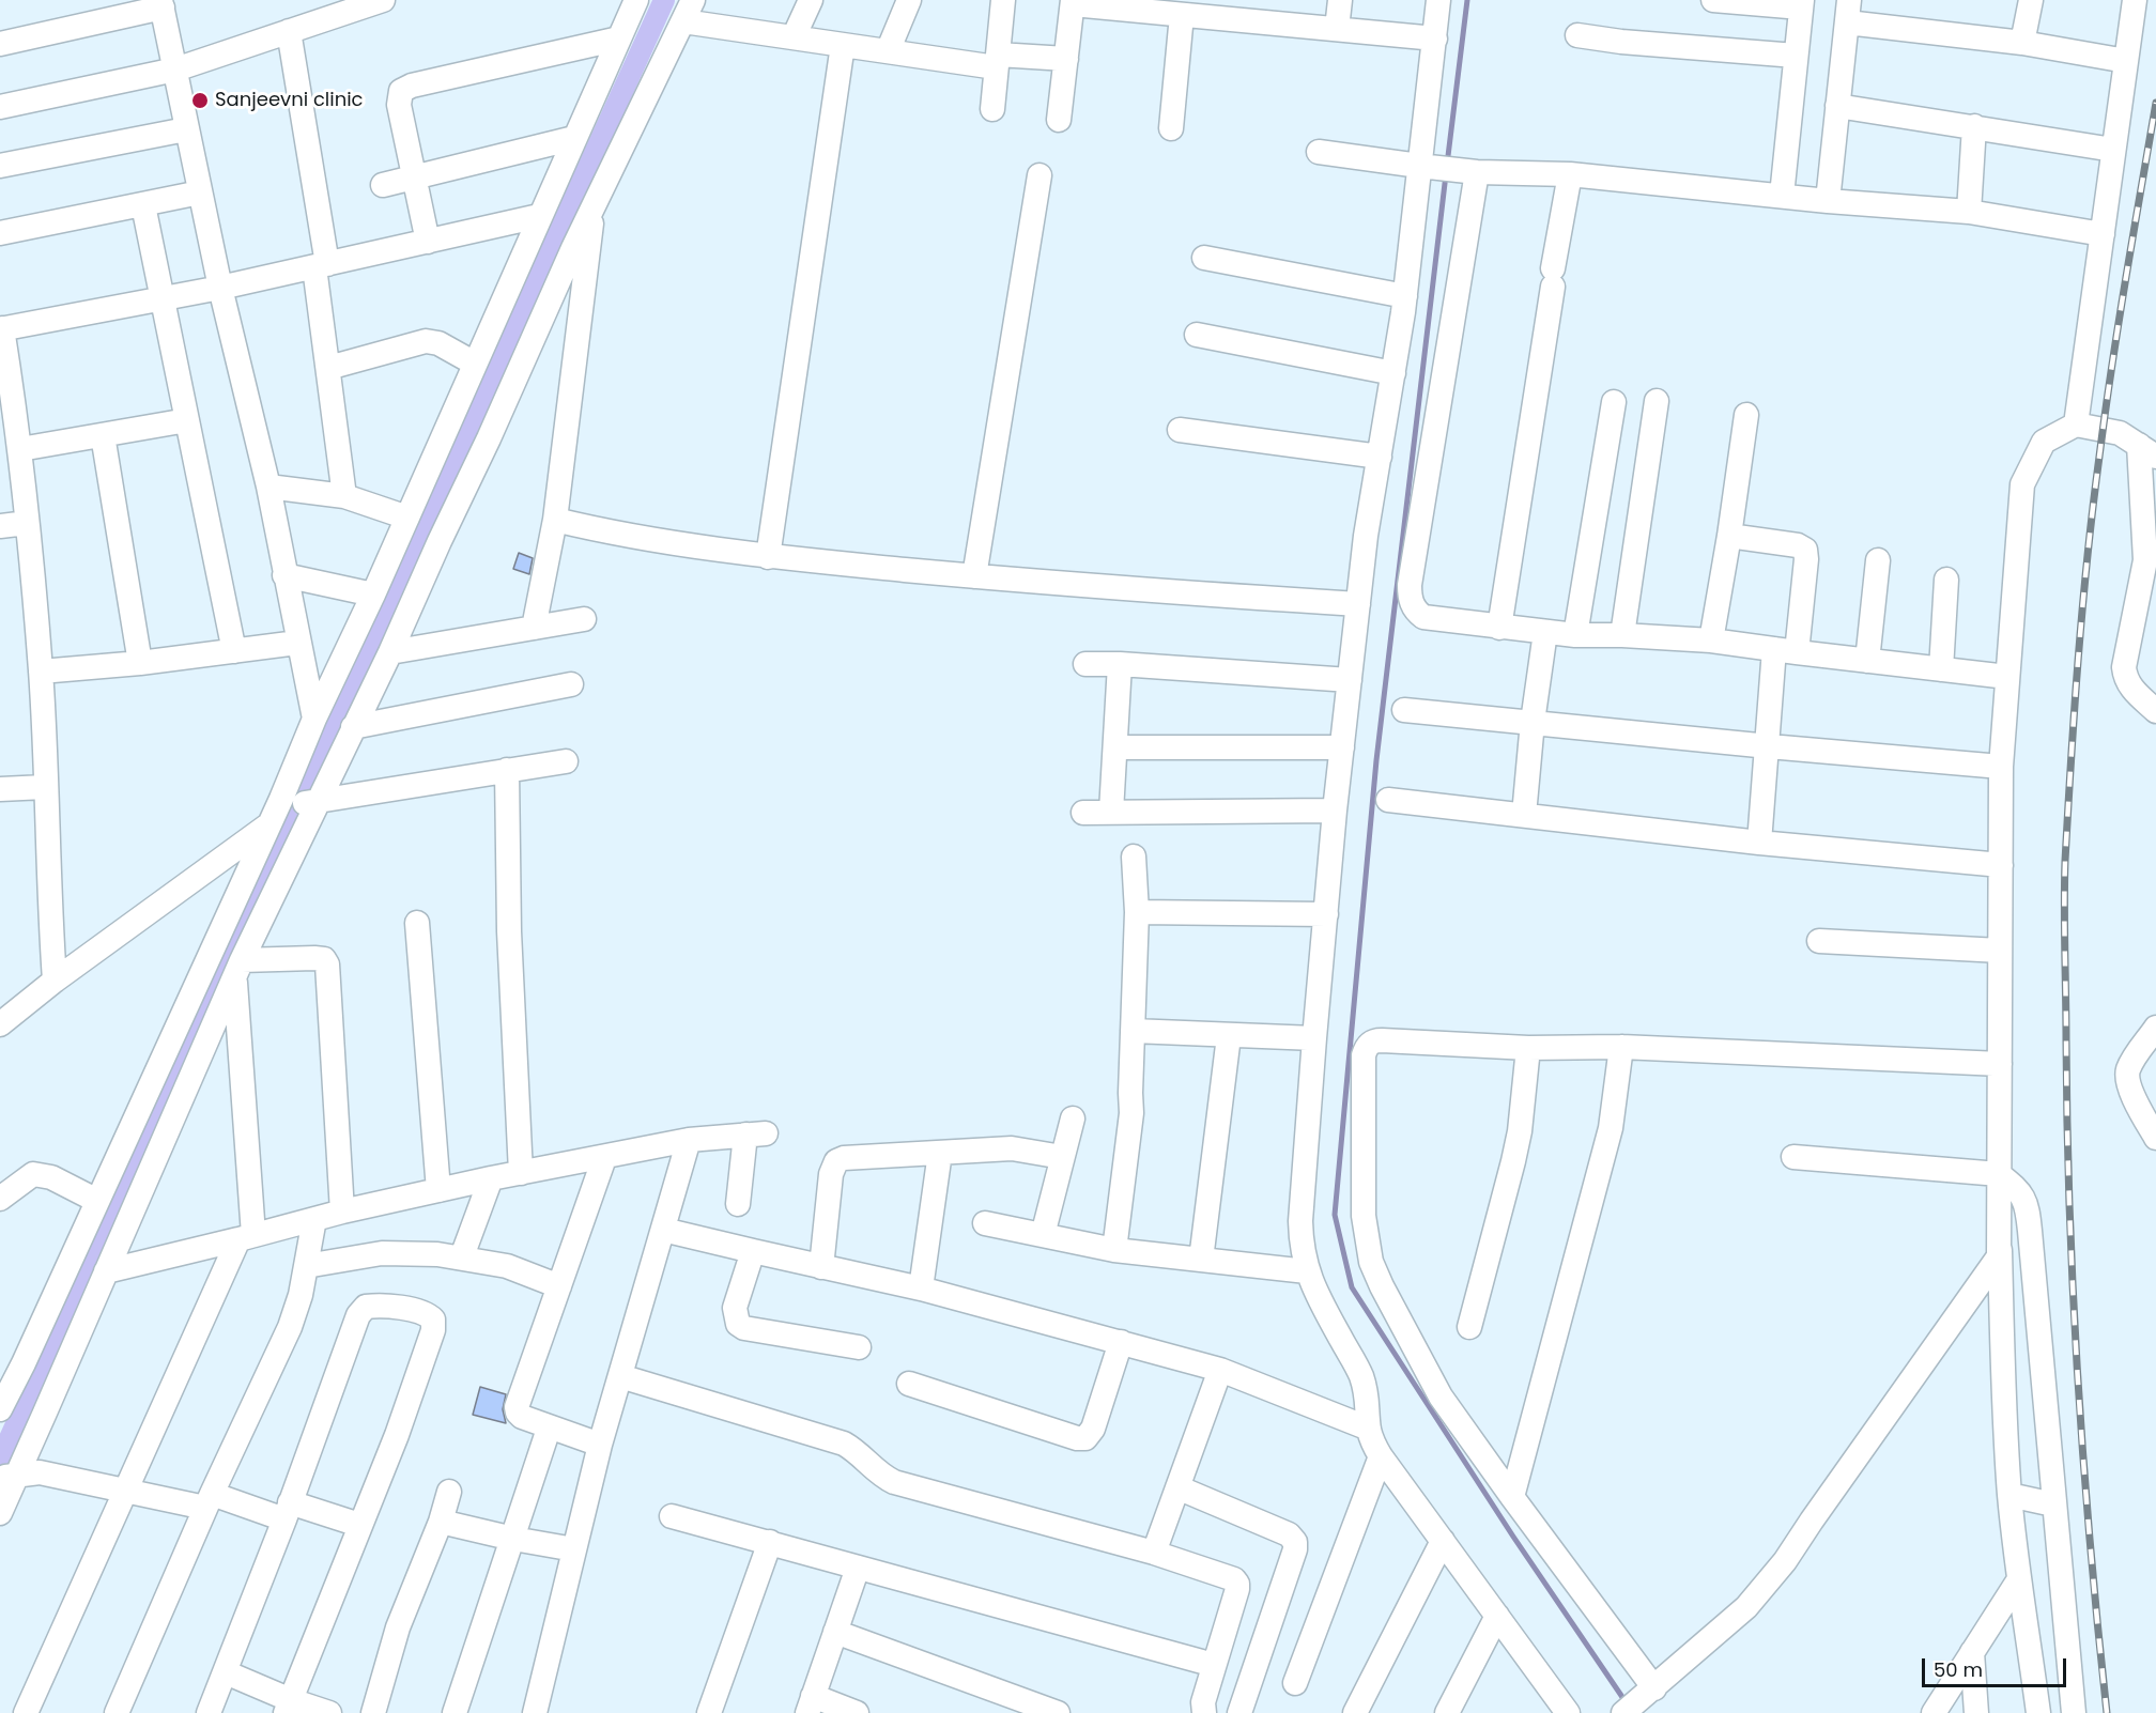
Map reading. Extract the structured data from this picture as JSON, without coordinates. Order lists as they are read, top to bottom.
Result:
{
  "places": ["Sanjeevni clinic"],
  "scale_bar": "50 m"
}
